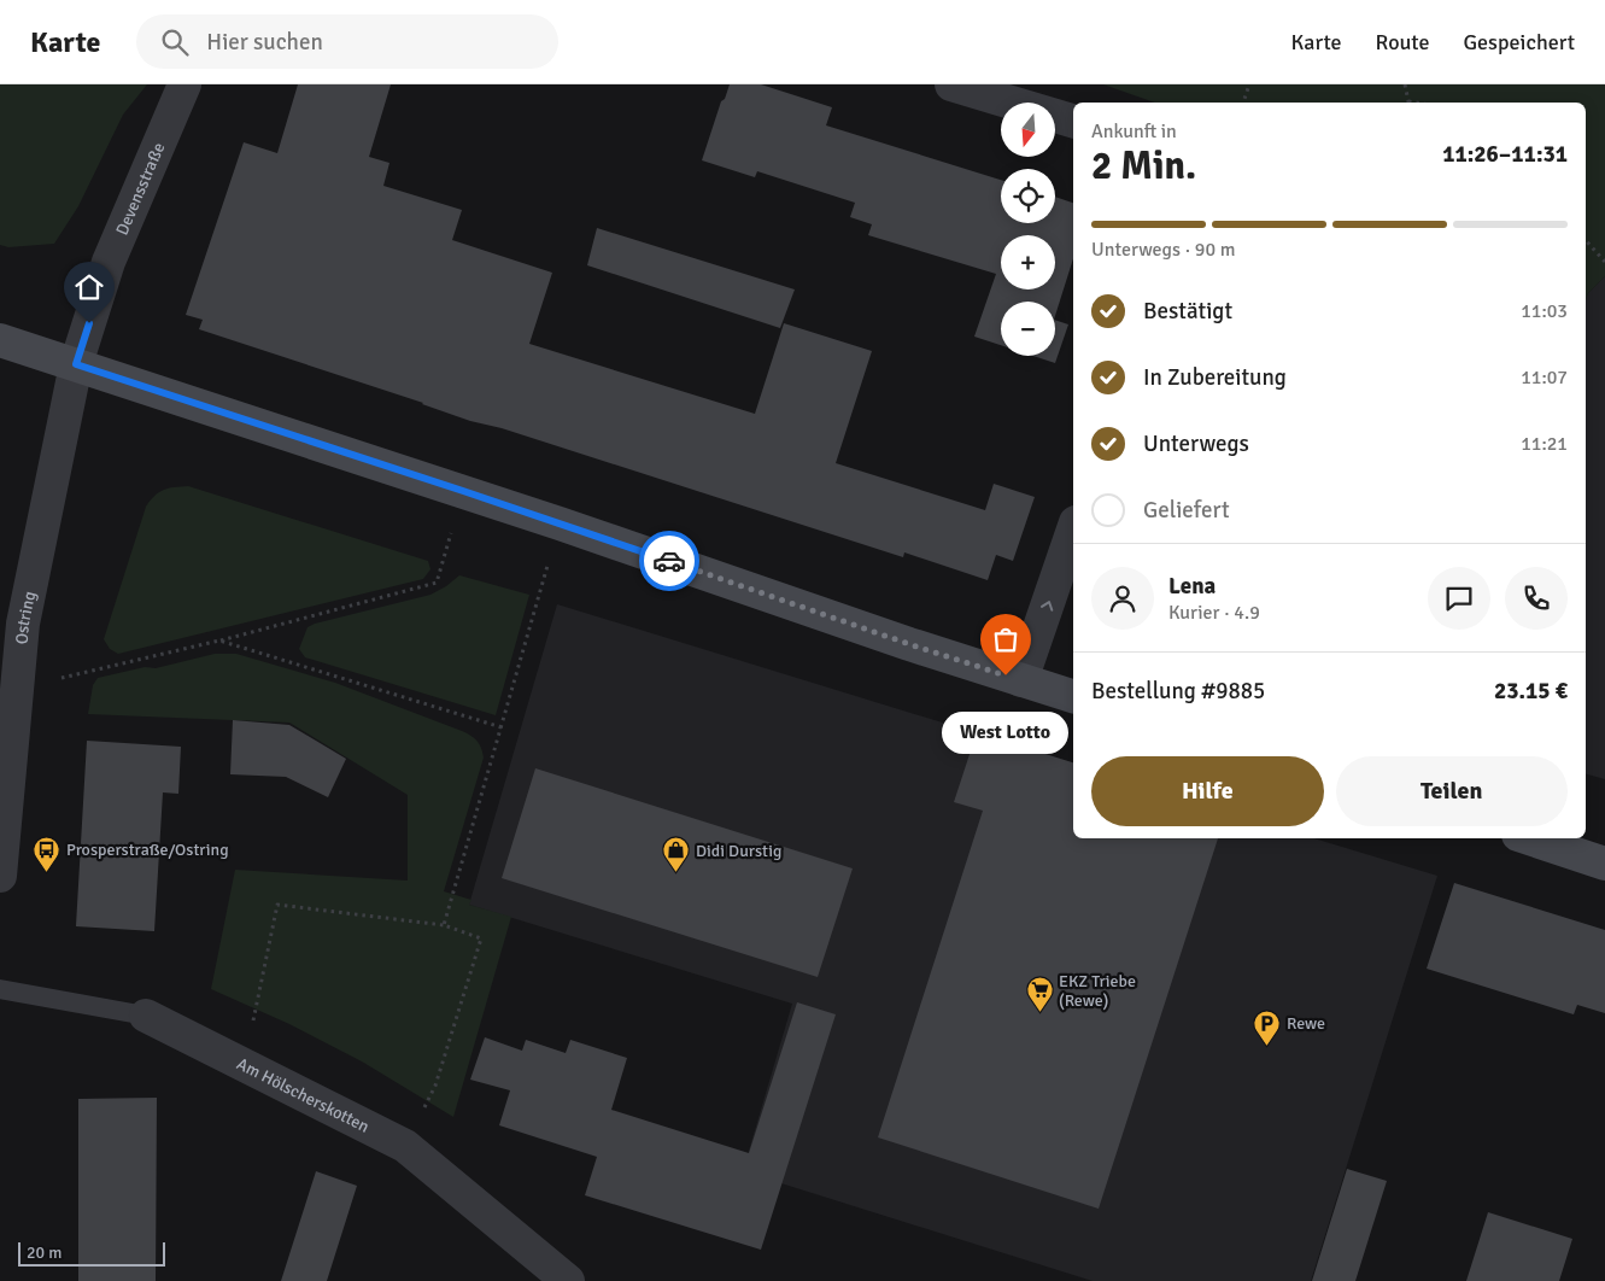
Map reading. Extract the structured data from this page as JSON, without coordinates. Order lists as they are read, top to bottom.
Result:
{
  "streets": {
    "street": ["Devensstraße", "Ostring", "Am Hölscherskotten"]
  },
  "crossings": [
    ["Devensstraße", "Ostring"]
  ],
  "places": {
    "other": ["West Lotto"],
    "bus stop": ["Prosperstraße/Ostring"],
    "shop": ["Didi Durstig"],
    "supermarket": ["EKZ Triebe (Rewe)"],
    "parking": ["Rewe"]
  },
  "scale_bar": "20 m",
  "north": "bottom",
  "page": {
    "header": "Karte",
    "search": "Hier suchen",
    "nav": ["Karte", "Route", "Gespeichert"],
    "map_buttons": ["+", "−"],
    "heading": ["2 Min.", "Ankunft in", "11:26–11:31"],
    "panel": [
      "Lena",
      "Kurier · 4.9",
      "Bestellung #9885",
      "23.15 €"
    ],
    "bar": "Unterwegs · 90 m",
    "list": [
      ["Bestätigt", "11:03"],
      ["In Zubereitung", "11:07"],
      ["Unterwegs", "11:21"],
      "Geliefert"
    ],
    "bubble": "West Lotto",
    "buttons": ["Hilfe", "Teilen"],
    "scale": "20 m"
  }
}
